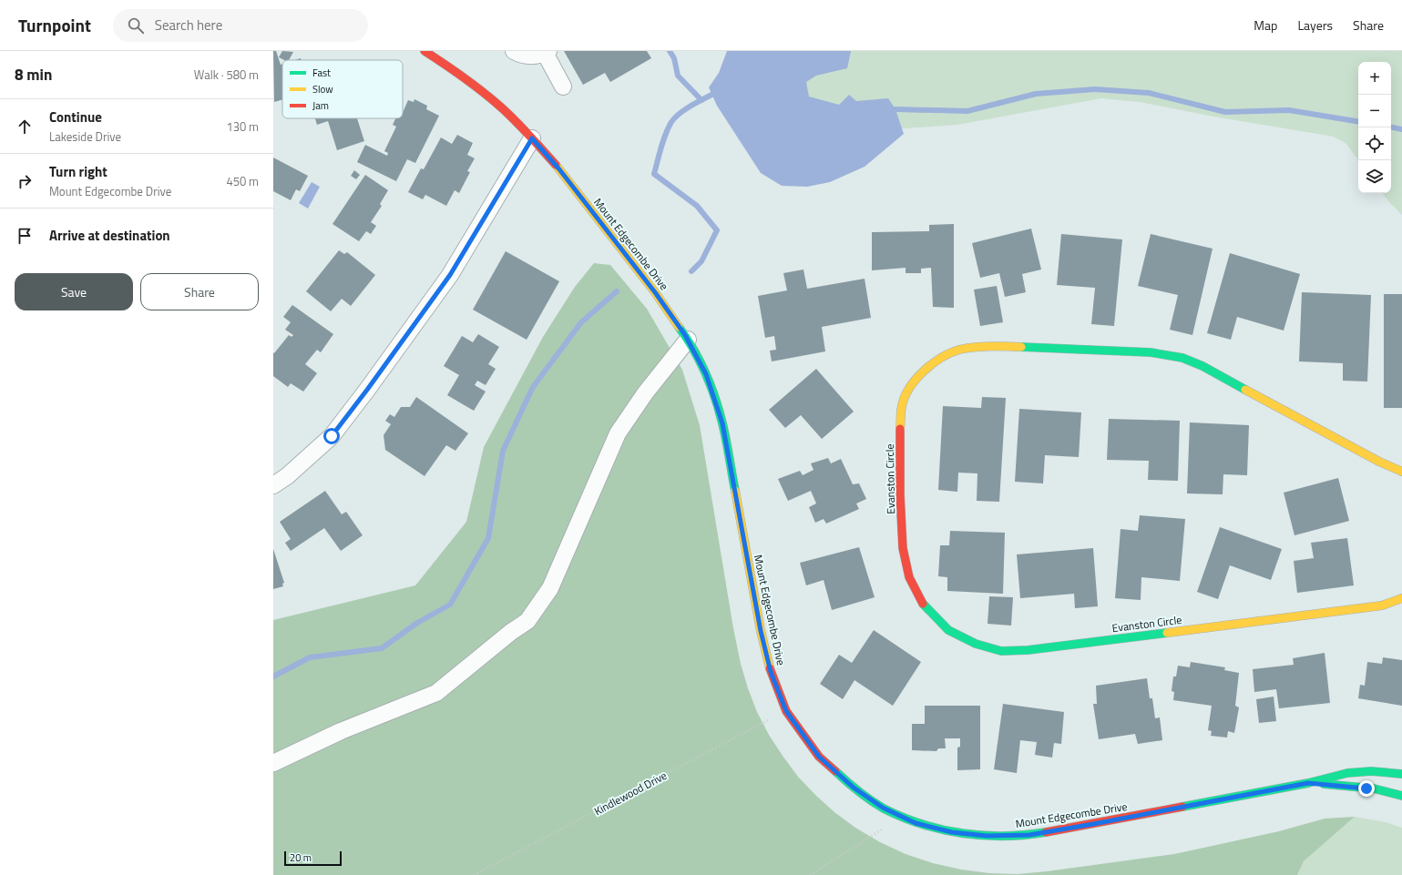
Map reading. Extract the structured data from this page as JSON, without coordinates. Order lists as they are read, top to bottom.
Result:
{
  "streets": {
    "street": ["Mount Edgecombe Drive", "Evanston Circle"],
    "path": ["Kindlewood Drive"]
  },
  "crossings": [
    ["Mount Edgecombe Drive", "Kindlewood Drive"]
  ],
  "legend": ["Fast", "Slow", "Jam"],
  "scale_bar": "20 m",
  "page": {
    "header": "Turnpoint",
    "search": "Search here",
    "nav": ["Map", "Layers", "Share"],
    "heading": ["8 min", "Walk · 580 m"],
    "map_buttons": ["+", "−"],
    "list": [
      ["Continue", "Lakeside Drive", "130 m"],
      ["Turn right", "Mount Edgecombe Drive", "450 m"],
      "Arrive at destination"
    ],
    "buttons": ["Save", "Share"],
    "scale": "20 m"
  }
}
